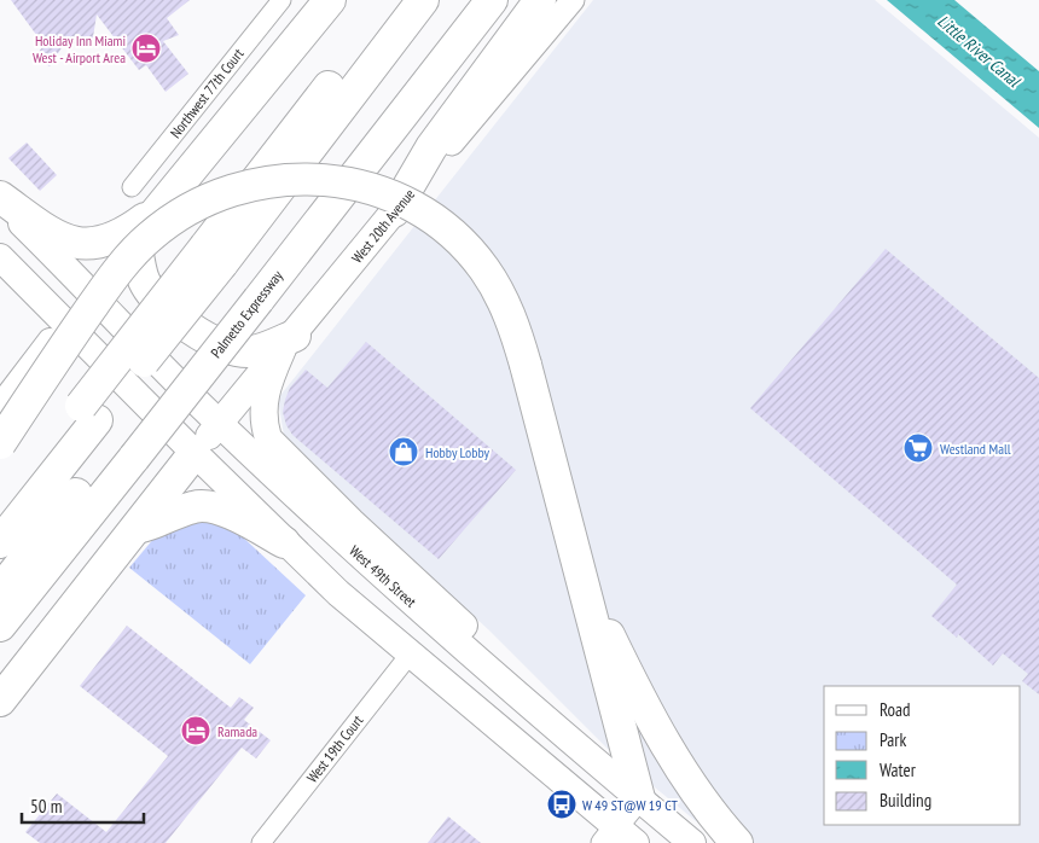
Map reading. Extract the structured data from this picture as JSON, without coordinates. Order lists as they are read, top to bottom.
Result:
{
  "streets": {
    "highway": ["Palmetto Expressway"],
    "main road": ["West 20th Avenue", "West 49th Street"],
    "street": ["Northwest 77th Court", "West 19th Court"]
  },
  "crossings": [
    ["West 20th Avenue", "West 49th Street"]
  ],
  "water": ["Little River Canal"],
  "places": {
    "hotel": ["Holiday Inn Miami West - Airport Area", "Ramada"],
    "supermarket": ["Westland Mall"],
    "shop": ["Hobby Lobby"],
    "bus stop": ["W 49 ST@W 19 CT"]
  },
  "legend": [
    "Road",
    "Park",
    "Water",
    "Building"
  ],
  "scale_bar": "50 m"
}
